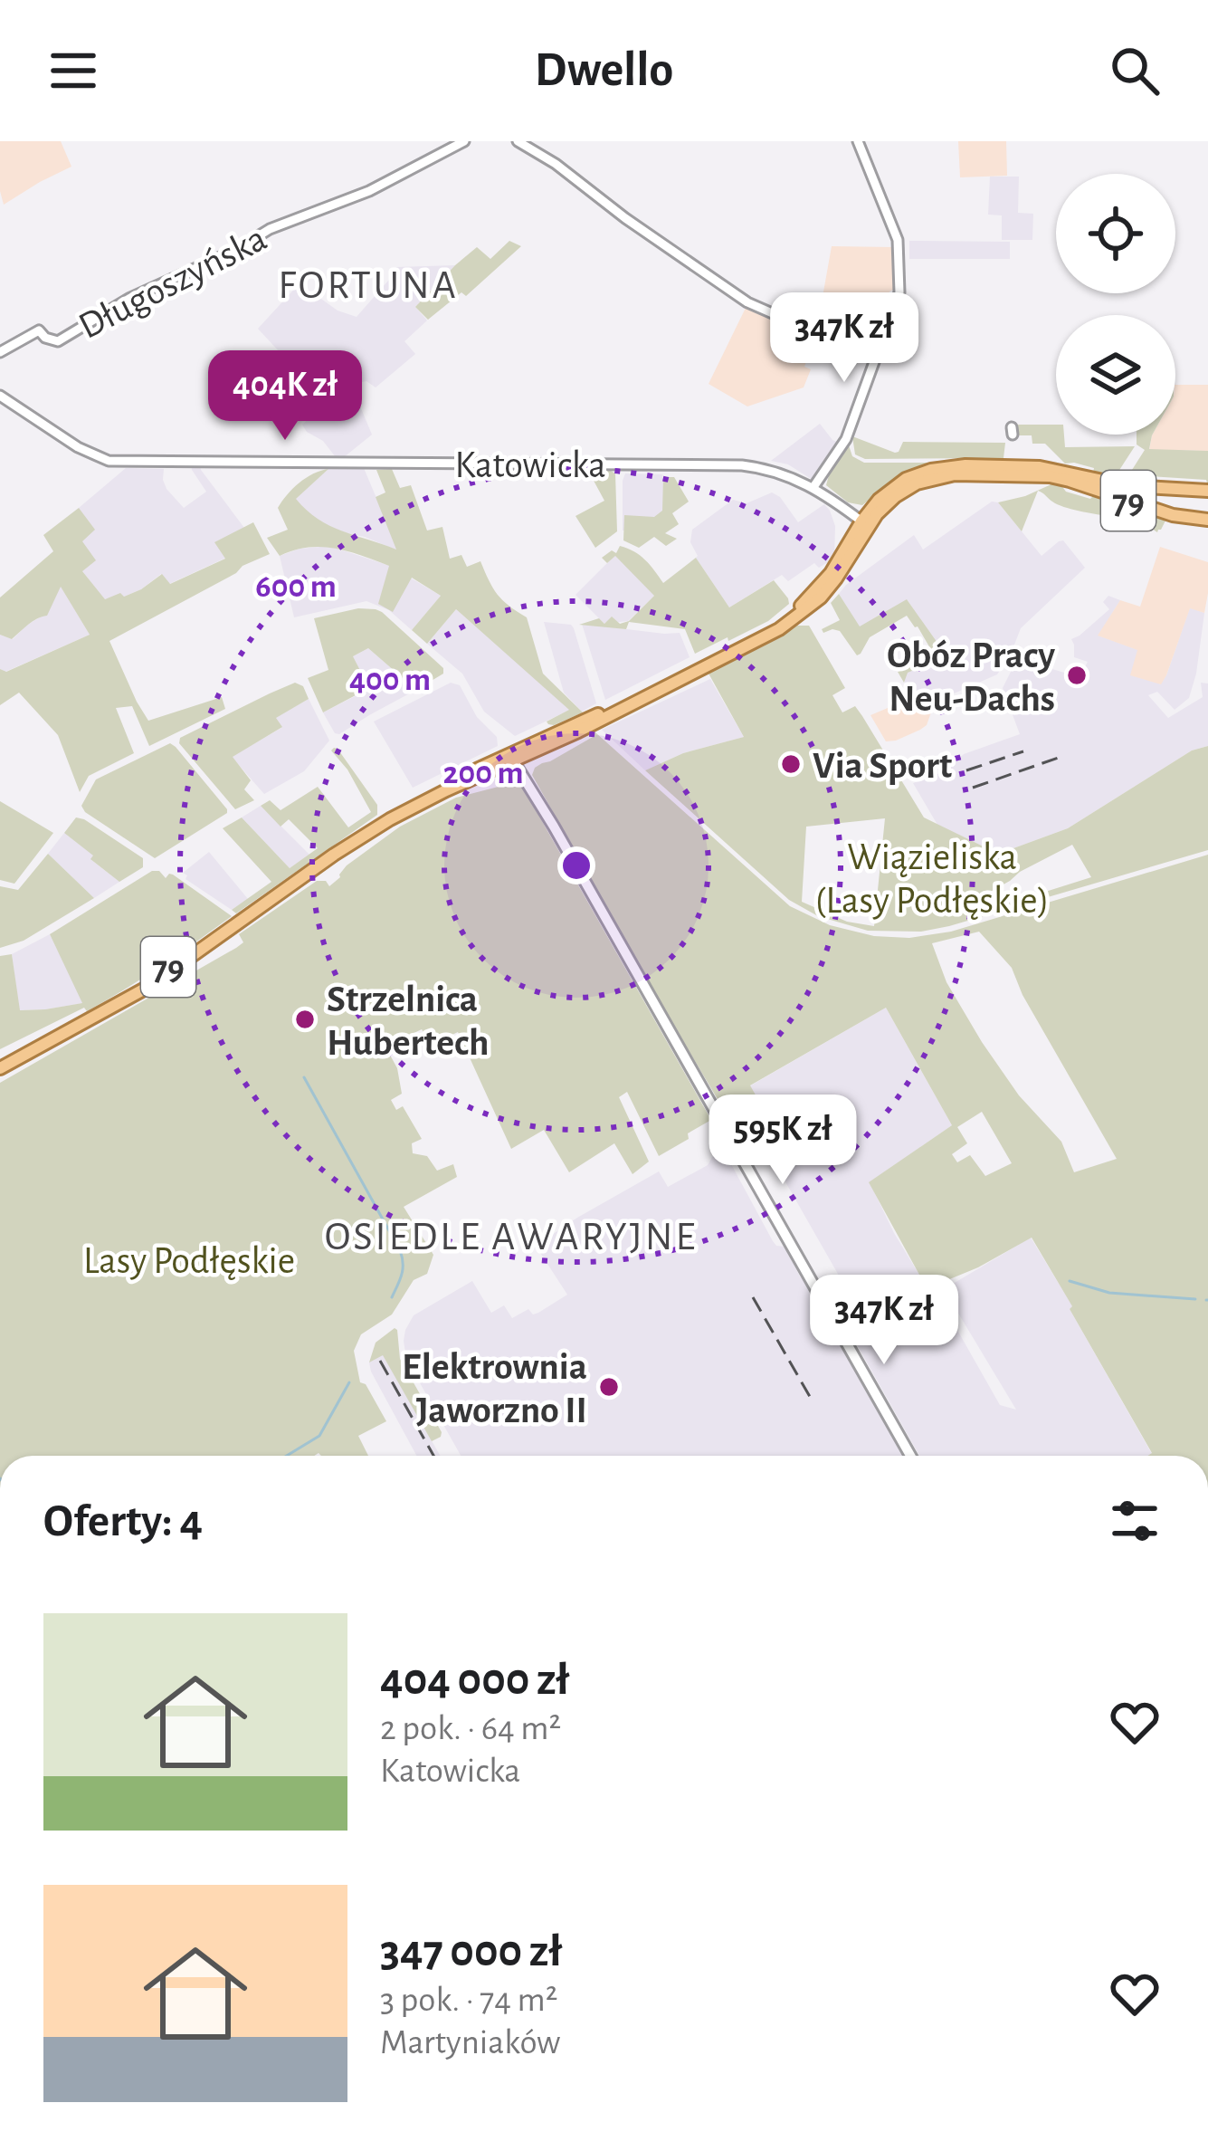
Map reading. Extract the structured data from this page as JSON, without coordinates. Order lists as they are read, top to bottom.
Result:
{
  "streets": {
    "main road": ["79"],
    "street": ["Długoszyńska", "Katowicka"]
  },
  "crossings": [
    ["Katowicka", "79"]
  ],
  "districts": ["FORTUNA", "OSIEDLE AWARYJNE"],
  "parks": ["Wiązieliska (Lasy Podłęskie)", "Lasy Podłęskie"],
  "places": [
    "Obóz Pracy Neu-Dachs",
    "Via Sport",
    "Strzelnica Hubertech",
    "Elektrownia Jaworzno II"
  ],
  "page": {
    "header": "Dwello",
    "price": [
      "347K zł",
      "404K zł",
      "595K zł",
      "347K zł"
    ],
    "heading": "Oferty: 4",
    "list": [
      {
        "name": "404 000 zł",
        "note": "2 pok. · 64 m² · Katowicka"
      },
      {
        "name": "347 000 zł",
        "note": "3 pok. · 74 m² · Martyniaków"
      }
    ]
  },
  "rings": ["600 m", "400 m", "200 m"]
}
